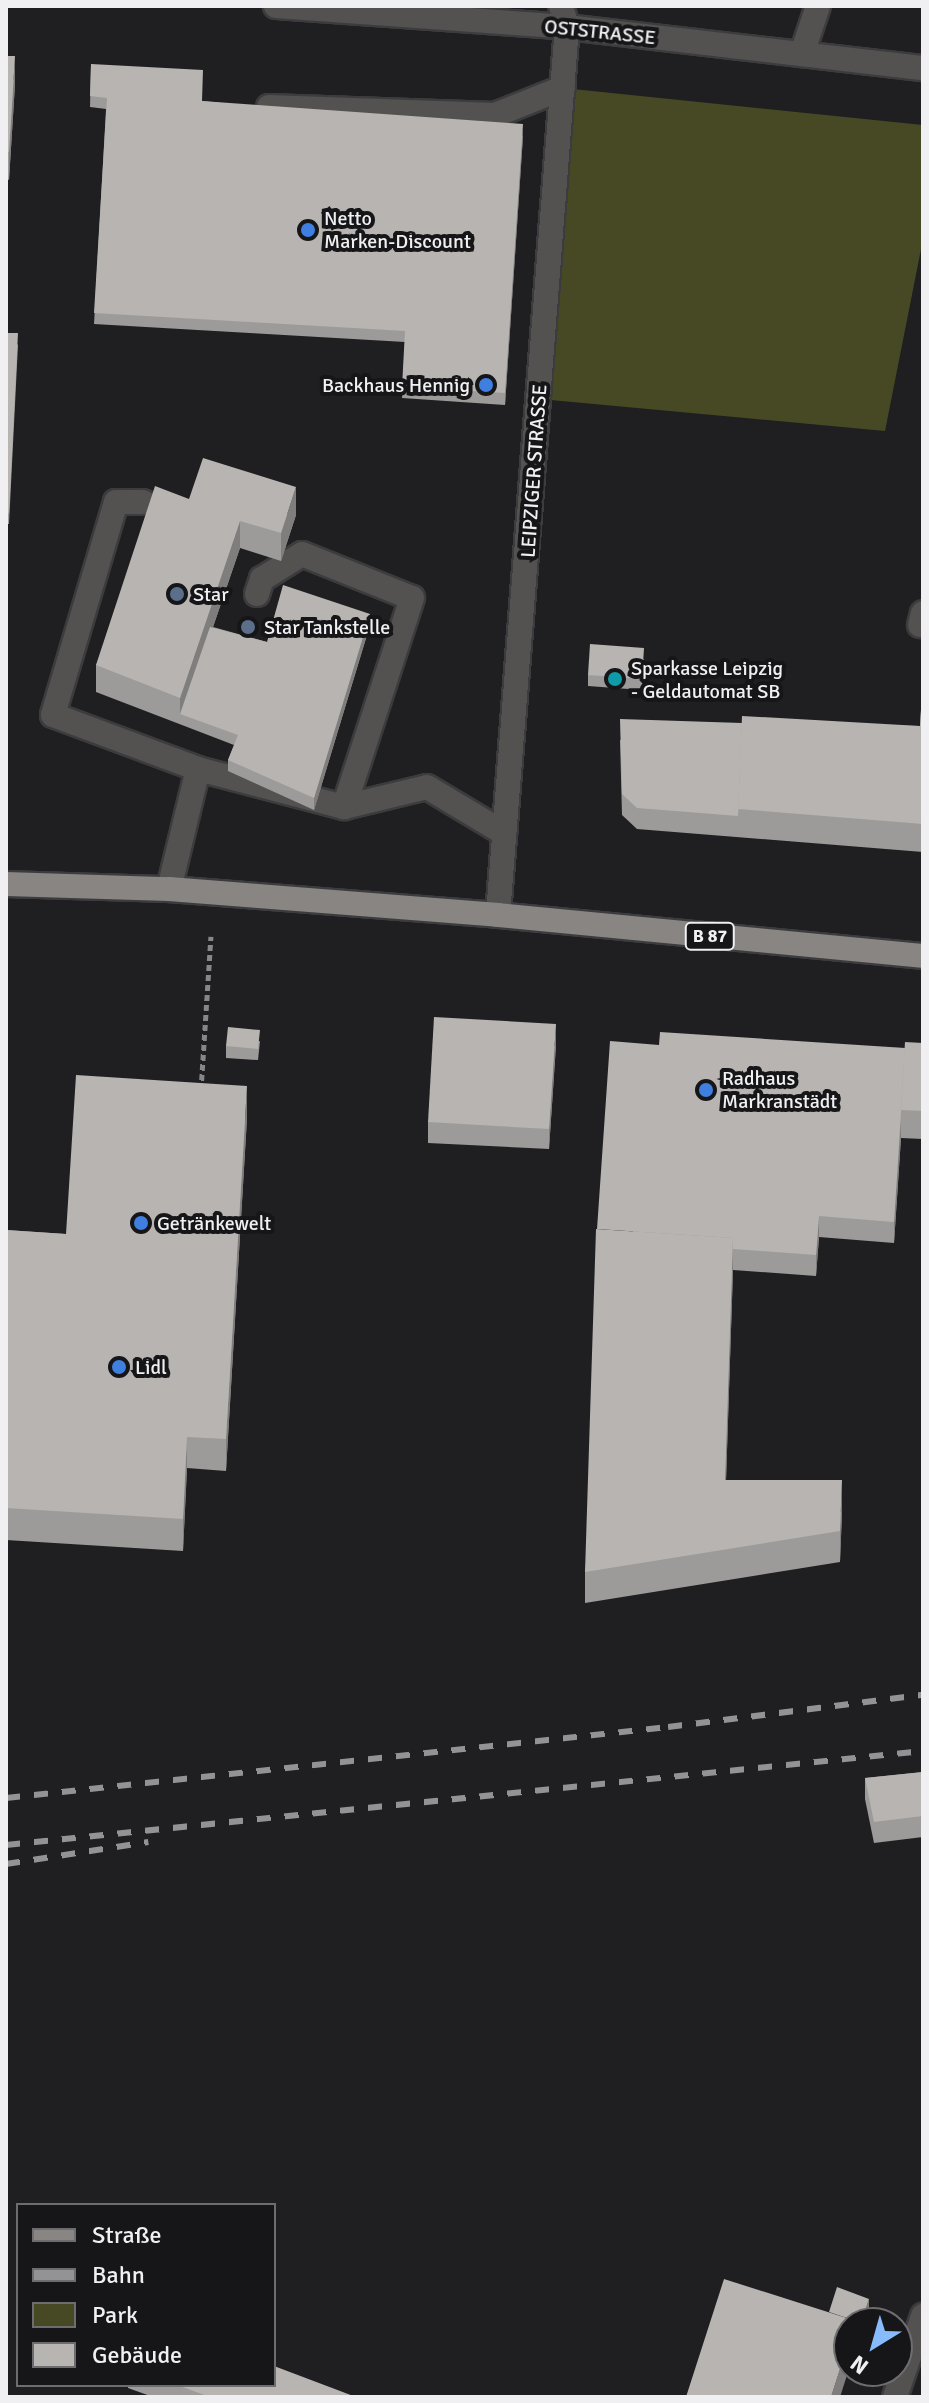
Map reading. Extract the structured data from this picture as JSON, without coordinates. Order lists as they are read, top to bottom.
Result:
{
  "streets": {
    "main road": ["B 87"],
    "street": ["OSTSTRASSE", "LEIPZIGER STRASSE"]
  },
  "crossings": [
    ["OSTSTRASSE", "LEIPZIGER STRASSE"],
    ["LEIPZIGER STRASSE", "B 87"]
  ],
  "places": [
    "Netto Marken-Discount",
    "Backhaus Hennig",
    "Star",
    "Star Tankstelle",
    "Sparkasse Leipzig - Geldautomat SB",
    "Radhaus Markranstädt",
    "Getränkewelt",
    "Lidl"
  ],
  "legend": [
    "Straße",
    "Bahn",
    "Park",
    "Gebäude"
  ],
  "north": "bottom left"
}
